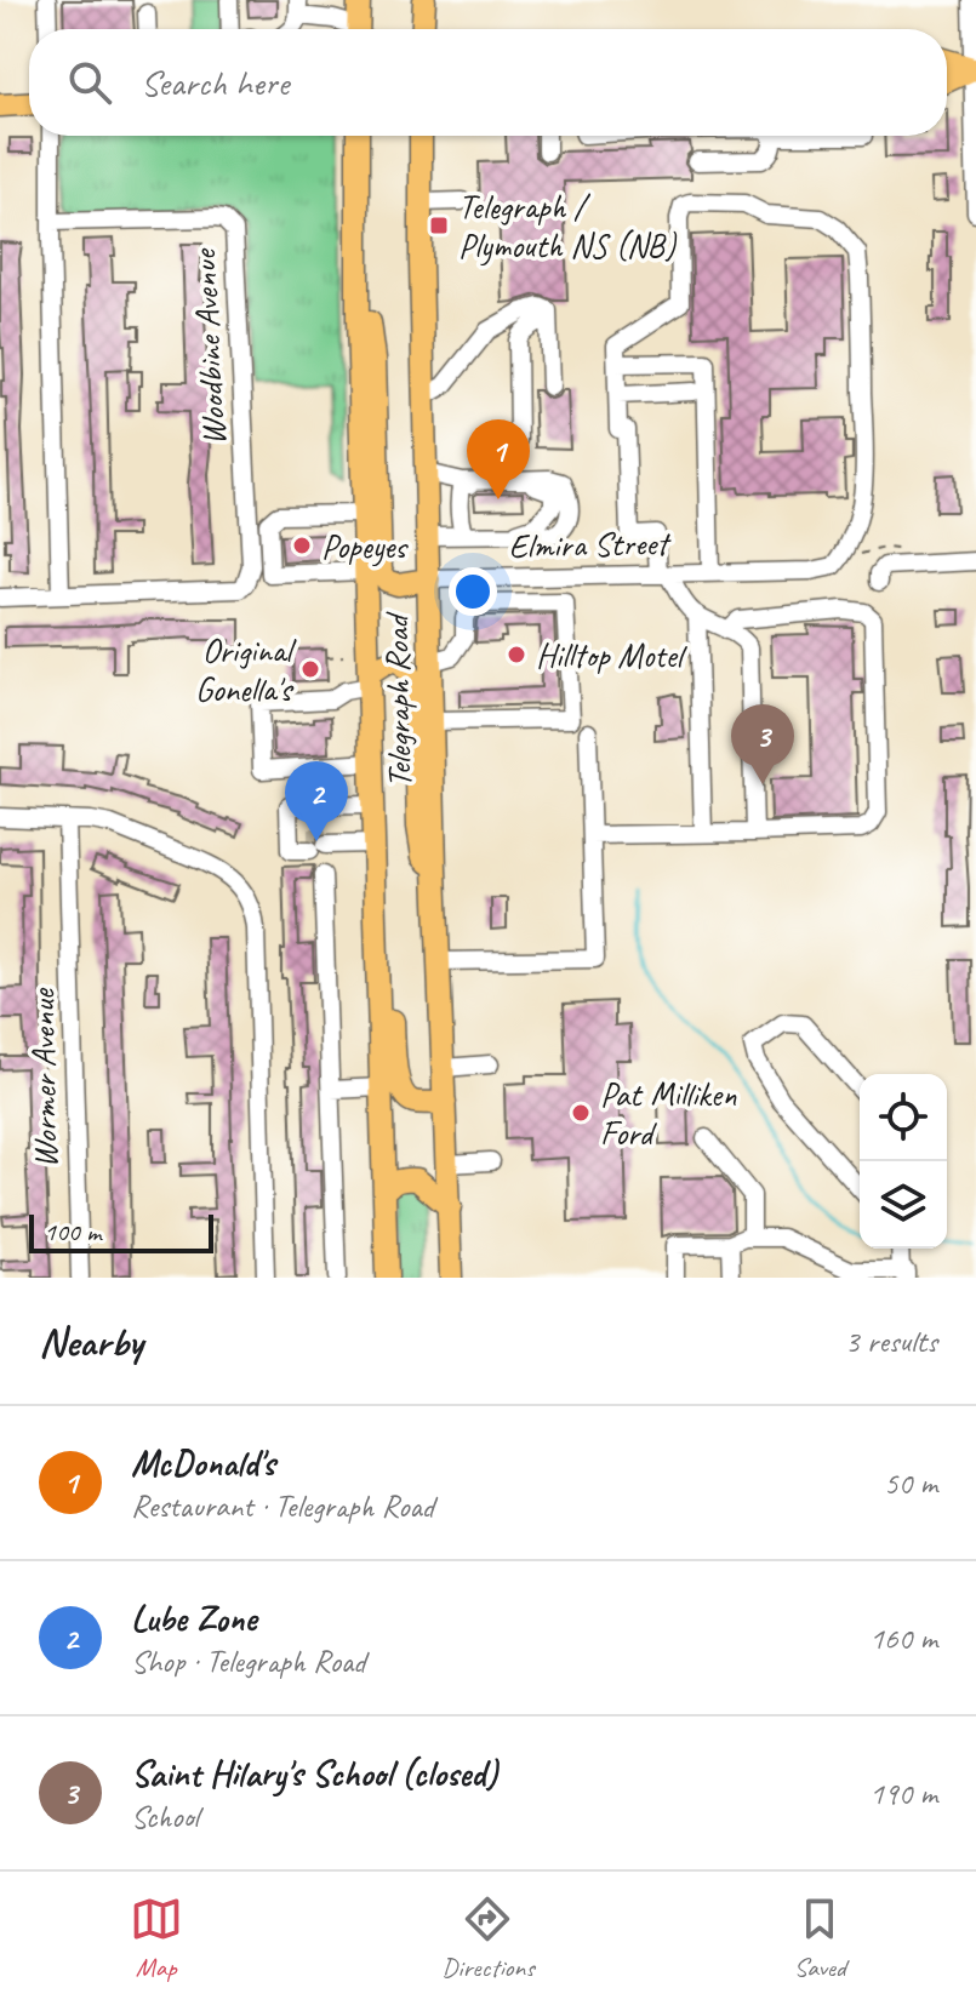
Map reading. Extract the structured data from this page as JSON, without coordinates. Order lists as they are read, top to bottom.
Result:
{
  "streets": {
    "main road": ["Telegraph Road"],
    "street": ["Woodbine Avenue", "Elmira Street", "Wormer Avenue"]
  },
  "crossings": [
    ["Elmira Street", "Telegraph Road"]
  ],
  "places": {
    "transit": ["Telegraph / Plymouth NS (NB)"],
    "other": [
      "Popeyes",
      "Hilltop Motel",
      "Original Gonella's",
      "Pat Milliken Ford"
    ]
  },
  "scale_bar": "100 m",
  "page": {
    "search": "Search here",
    "pins": ["1", "3", "2"],
    "scale": "100 m",
    "heading": ["Nearby", "3 results"],
    "list": [
      {
        "mark": "1",
        "name": "McDonald's",
        "note": "Restaurant · Telegraph Road",
        "value": "50 m"
      },
      {
        "mark": "2",
        "name": "Lube Zone",
        "note": "Shop · Telegraph Road",
        "value": "160 m"
      },
      {
        "mark": "3",
        "name": "Saint Hilary's School (closed)",
        "note": "School",
        "value": "190 m"
      }
    ],
    "nav": ["Map", "Directions", "Saved"]
  }
}
